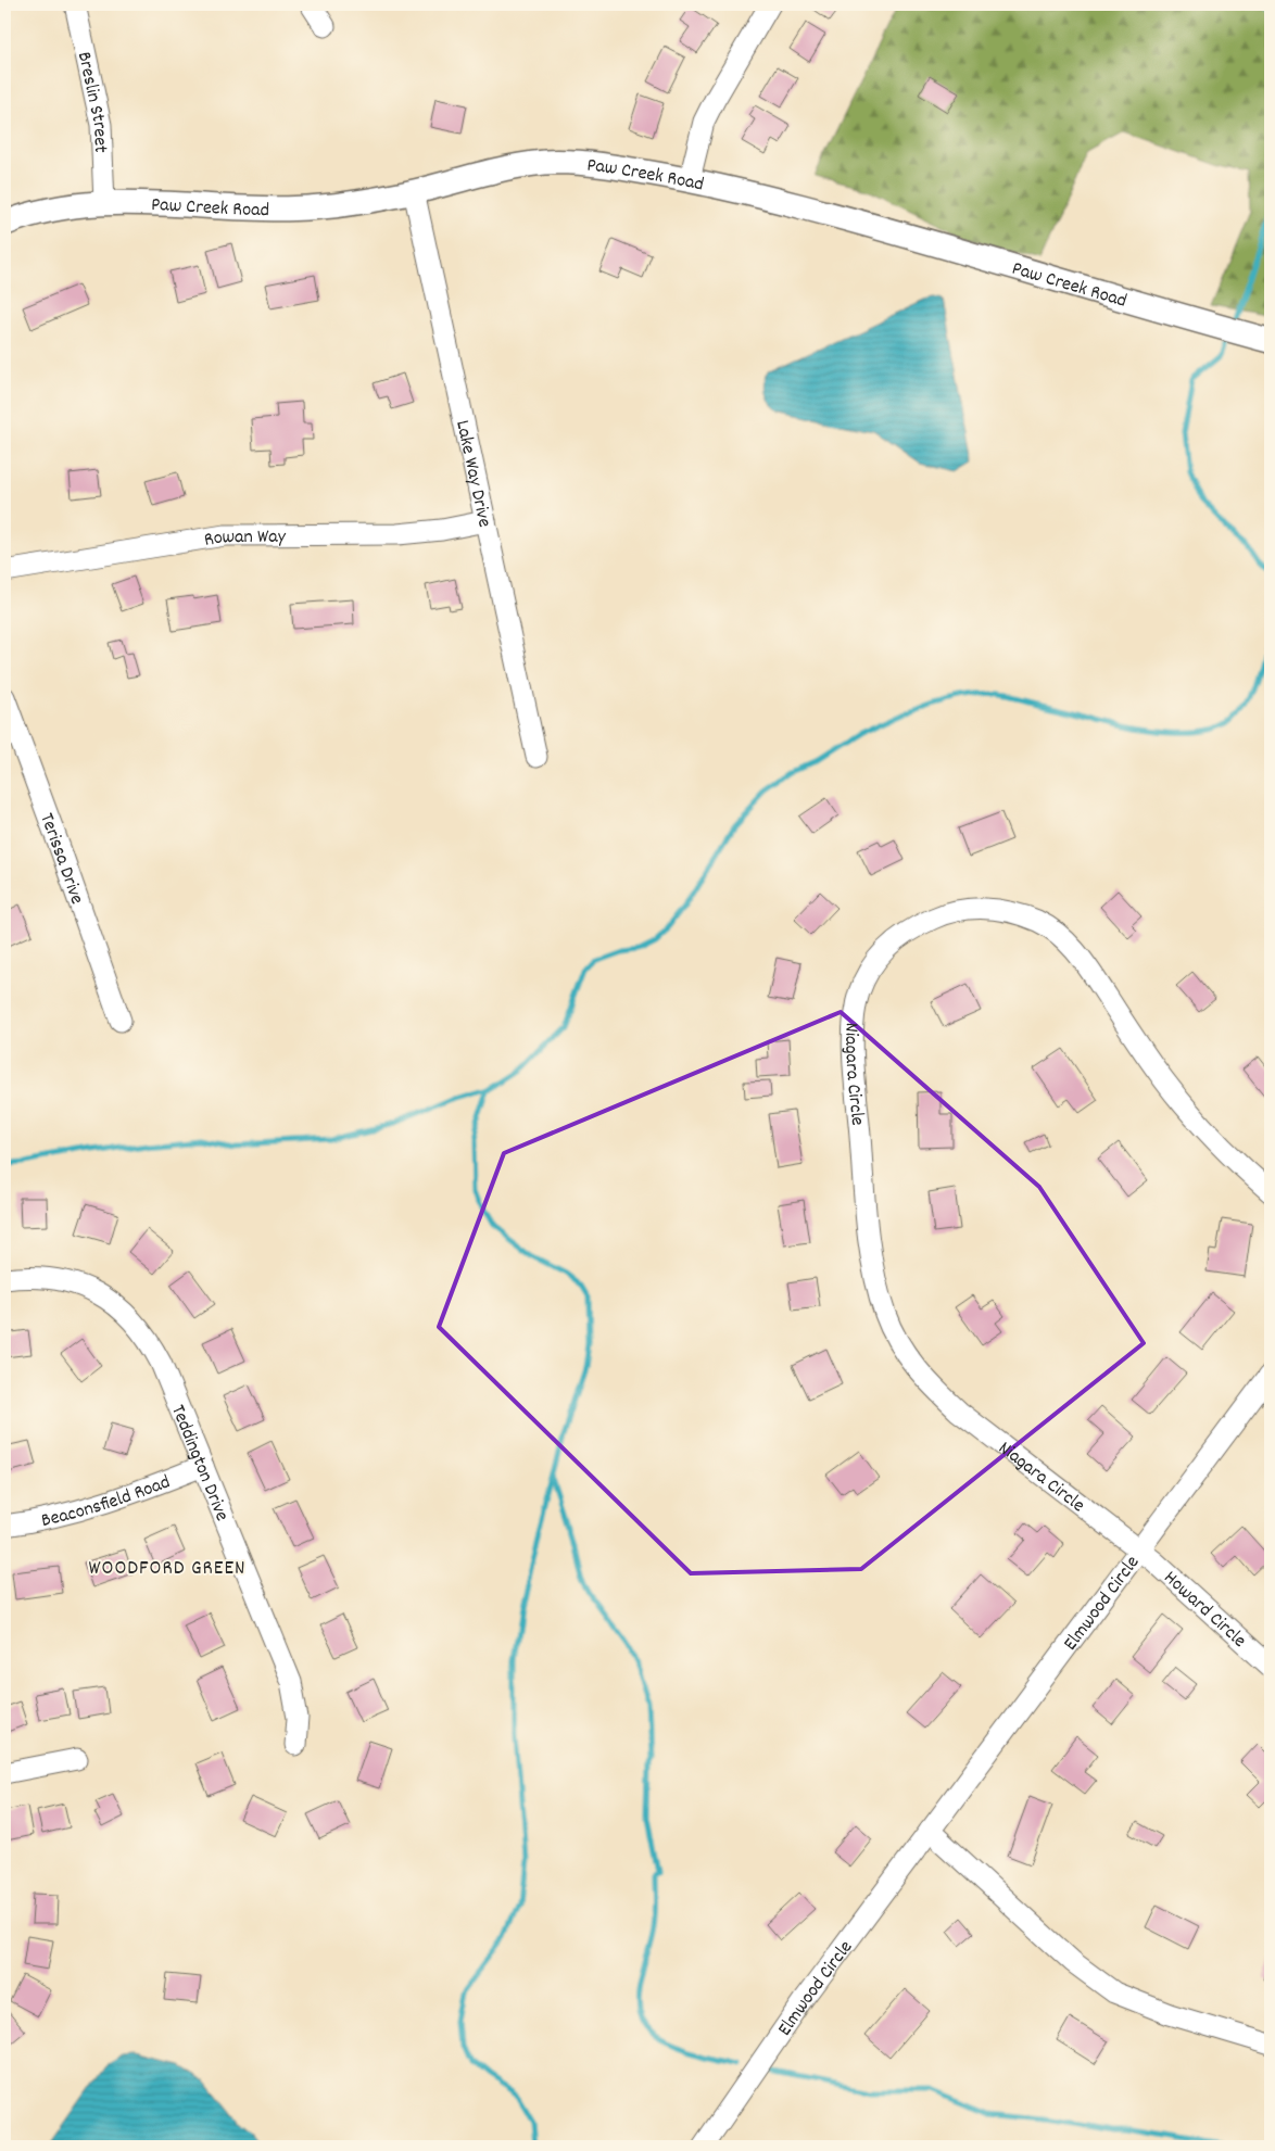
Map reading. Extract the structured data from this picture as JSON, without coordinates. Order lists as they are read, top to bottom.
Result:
{
  "streets": {
    "street": [
      "Breslin Street",
      "Paw Creek Road",
      "Lake Way Drive",
      "Rowan Way",
      "Terissa Drive",
      "Niagara Circle",
      "Teddington Drive",
      "Beaconsfield Road",
      "Elmwood Circle",
      "Howard Circle"
    ]
  },
  "crossings": [
    ["Breslin Street", "Paw Creek Road"],
    ["Paw Creek Road", "Lake Way Drive"],
    ["Lake Way Drive", "Rowan Way"],
    ["Niagara Circle", "Elmwood Circle"],
    ["Niagara Circle", "Howard Circle"],
    ["Teddington Drive", "Beaconsfield Road"],
    ["Elmwood Circle", "Howard Circle"]
  ],
  "districts": ["WOODFORD GREEN"]
}
